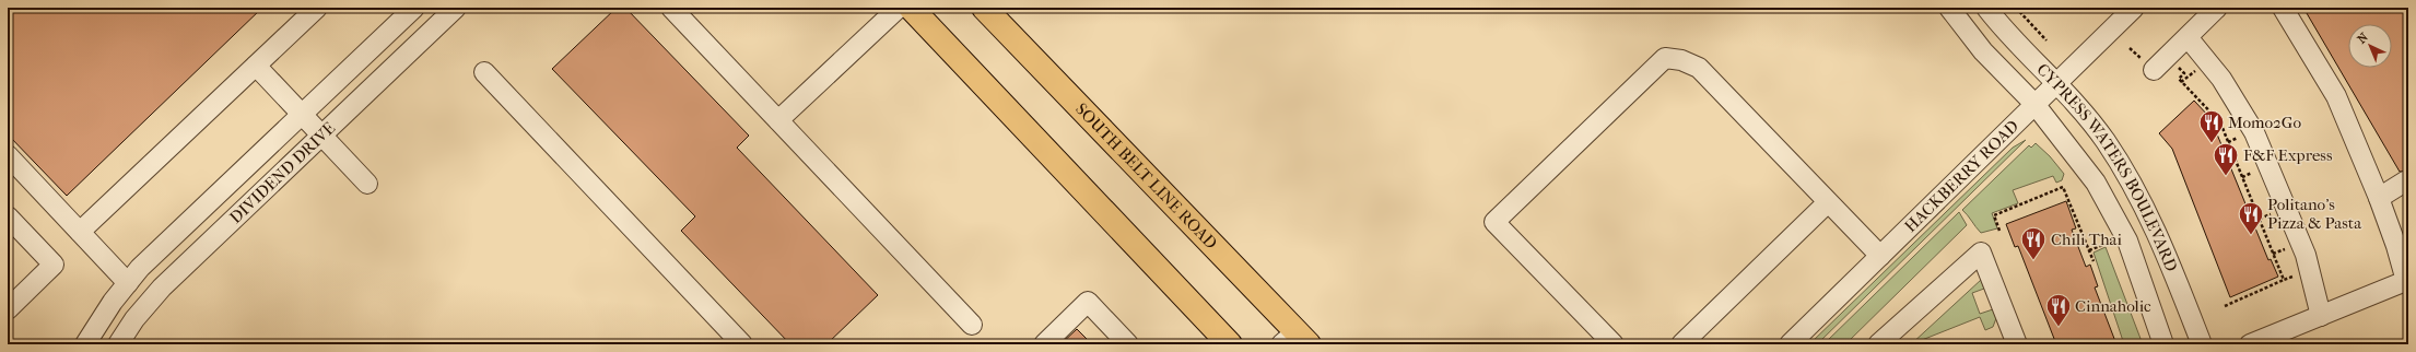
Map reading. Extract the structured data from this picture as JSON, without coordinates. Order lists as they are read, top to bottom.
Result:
{
  "streets": {
    "main road": ["SOUTH BELT LINE ROAD"],
    "street": ["CYPRESS WATERS BOULEVARD", "DIVIDEND DRIVE", "HACKBERRY ROAD"]
  },
  "crossings": [
    ["CYPRESS WATERS BOULEVARD", "HACKBERRY ROAD"]
  ],
  "places": {
    "restaurant": [
      "Momo2Go",
      "F&F Express",
      "Politano's Pizza & Pasta",
      "Chili Thai",
      "Cinnaholic"
    ]
  },
  "north": "top left"
}
